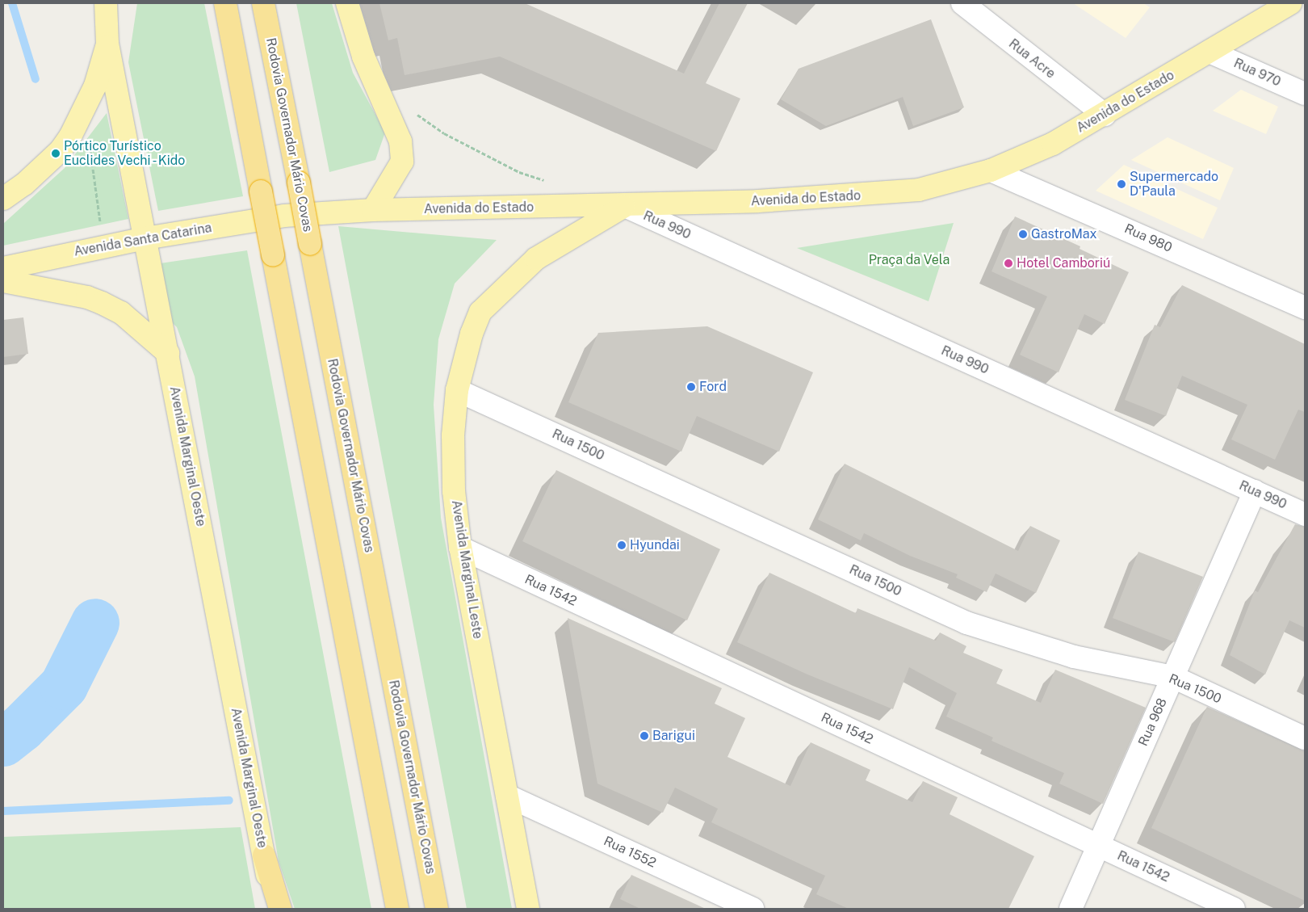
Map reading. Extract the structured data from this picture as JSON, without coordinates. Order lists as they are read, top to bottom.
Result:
{
  "streets": {
    "highway": ["Rodovia Governador Mário Covas"],
    "main road": [
      "Avenida do Estado",
      "Avenida Santa Catarina",
      "Avenida Marginal Oeste",
      "Avenida Marginal Leste"
    ],
    "street": [
      "Rua Acre",
      "Rua 970",
      "Rua 990",
      "Rua 980",
      "Rua 1500",
      "Rua 1542",
      "Rua 968",
      "Rua 1552"
    ]
  },
  "crossings": [
    ["Rua Acre", "Avenida do Estado"],
    ["Rua 970", "Avenida do Estado"],
    ["Avenida do Estado", "Rua 990"],
    ["Avenida do Estado", "Rua 980"],
    ["Avenida do Estado", "Avenida Santa Catarina"],
    ["Avenida do Estado", "Avenida Marginal Leste"],
    ["Rua 990", "Avenida Marginal Leste"],
    ["Rua 990", "Rua 968"],
    ["Avenida Santa Catarina", "Avenida Marginal Oeste"],
    ["Rua 1500", "Avenida Marginal Leste"],
    ["Rua 1500", "Rua 968"],
    ["Avenida Marginal Leste", "Rua 1542"],
    ["Avenida Marginal Leste", "Rua 1552"],
    ["Rua 1542", "Rua 968"]
  ],
  "parks": ["Praça da Vela"],
  "places": [
    "Pórtico Turístico Euclides Vechi - Kido",
    "Supermercado D'Paula",
    "GastroMax",
    "Hotel Camboriú",
    "Ford",
    "Hyundai",
    "Barigui"
  ]
}
